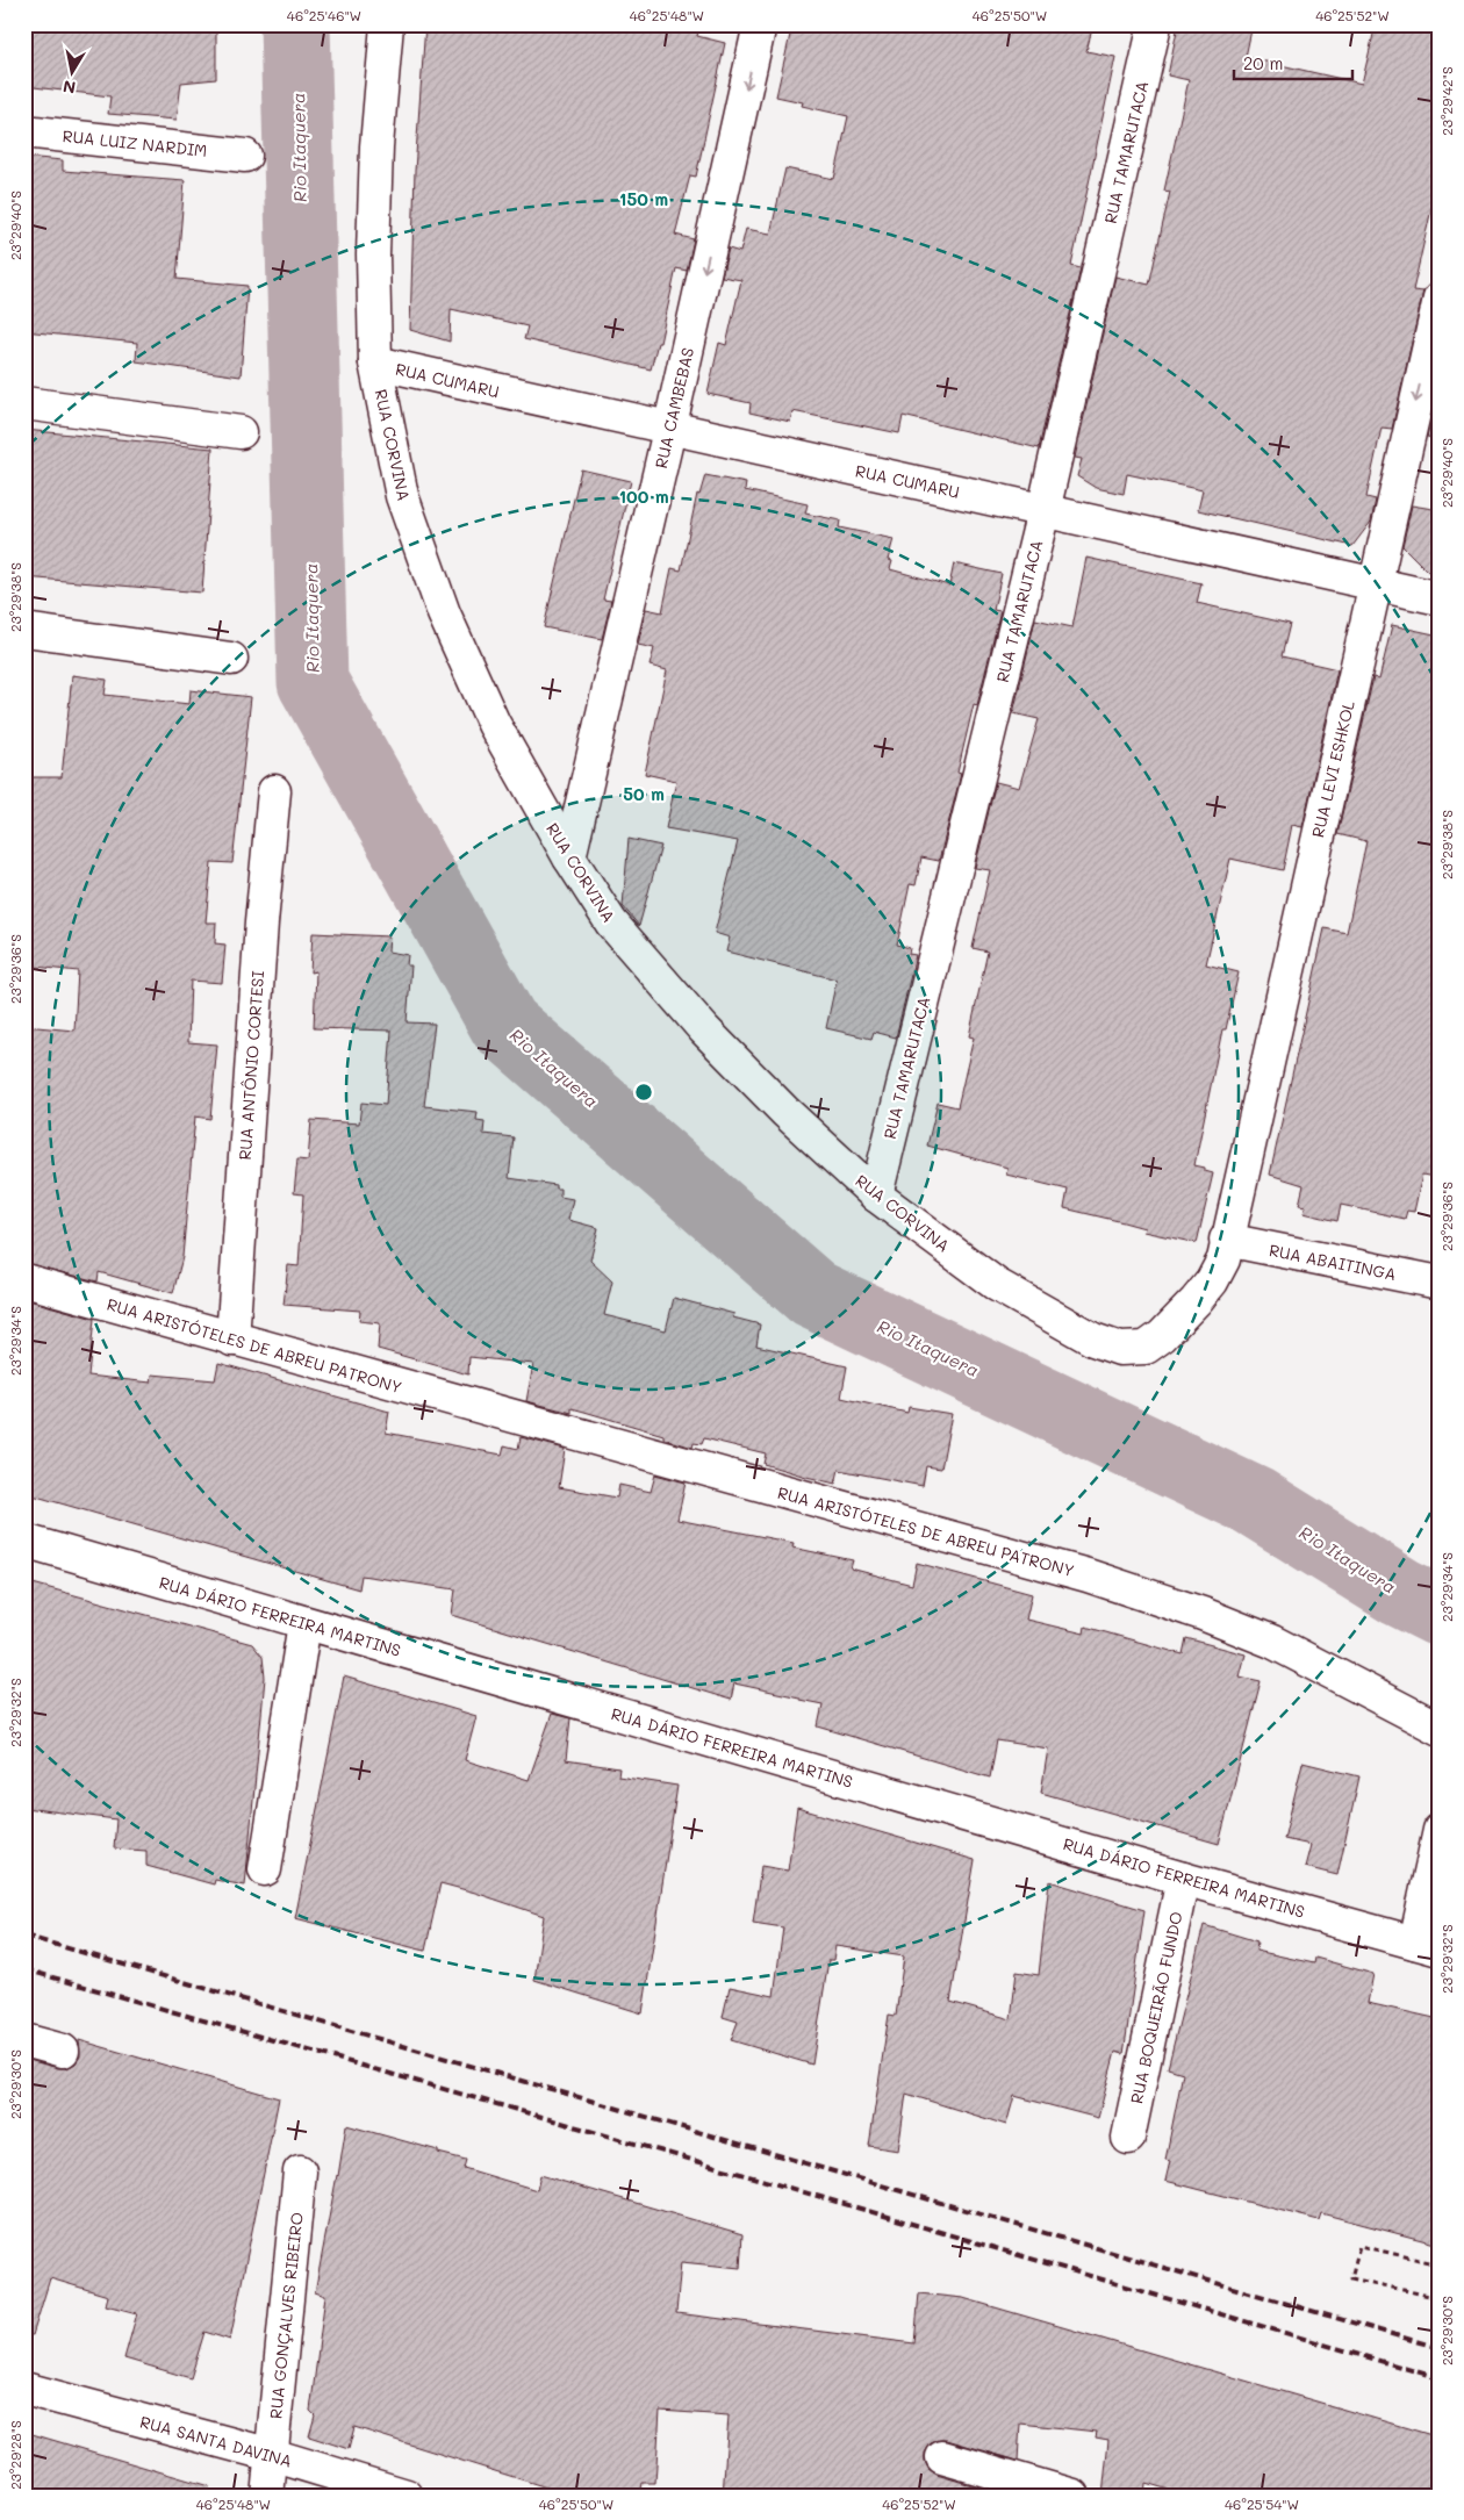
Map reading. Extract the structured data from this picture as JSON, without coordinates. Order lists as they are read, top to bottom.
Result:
{
  "streets": {
    "street": [
      "RUA LUIZ NARDIM",
      "RUA TAMARUTACA",
      "RUA CUMARU",
      "RUA CAMBEBAS",
      "RUA CORVINA",
      "RUA LEVI ESHKOL",
      "RUA ANTÔNIO CORTESI",
      "RUA ABAITINGA",
      "RUA ARISTÓTELES DE ABREU PATRONY",
      "RUA DÁRIO FERREIRA MARTINS",
      "RUA BOQUEIRÃO FUNDO",
      "RUA GONÇALVES RIBEIRO",
      "RUA SANTA DAVINA"
    ]
  },
  "crossings": [
    ["RUA TAMARUTACA", "RUA CUMARU"],
    ["RUA TAMARUTACA", "RUA CORVINA"],
    ["RUA CUMARU", "RUA CAMBEBAS"],
    ["RUA CUMARU", "RUA CORVINA"],
    ["RUA CUMARU", "RUA LEVI ESHKOL"],
    ["RUA CAMBEBAS", "RUA CORVINA"],
    ["RUA CORVINA", "RUA LEVI ESHKOL"],
    ["RUA CORVINA", "RUA ABAITINGA"],
    ["RUA LEVI ESHKOL", "RUA ABAITINGA"],
    ["RUA ANTÔNIO CORTESI", "RUA ARISTÓTELES DE ABREU PATRONY"],
    ["RUA DÁRIO FERREIRA MARTINS", "RUA BOQUEIRÃO FUNDO"],
    ["RUA GONÇALVES RIBEIRO", "RUA SANTA DAVINA"]
  ],
  "one_way": ["RUA CAMBEBAS"],
  "water": ["Rio Itaquera"],
  "scale_bar": "20 m",
  "north": "bottom",
  "coordinates": [
    "46°25'46\"W",
    "46°25'48\"W",
    "46°25'50\"W",
    "46°25'52\"W",
    "23°29'42\"S",
    "23°29'40\"S",
    "23°29'38\"S",
    "23°29'36\"S",
    "23°29'34\"S",
    "23°29'32\"S",
    "23°29'30\"S",
    "23°29'28\"S",
    "46°25'54\"W"
  ],
  "rings": ["150 m", "100 m", "50 m"]
}
